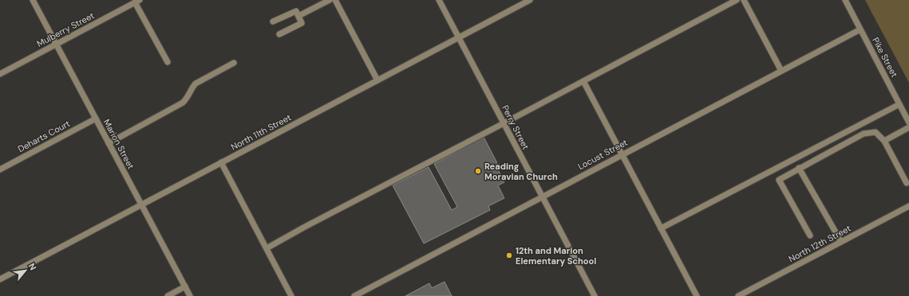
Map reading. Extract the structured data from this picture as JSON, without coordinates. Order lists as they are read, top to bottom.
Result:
{
  "streets": {
    "street": [
      "Mulberry Street",
      "Pike Street",
      "Perry Street",
      "North 11th Street",
      "Deharts Court",
      "Marion Street",
      "Locust Street",
      "North 12th Street"
    ]
  },
  "crossings": [
    ["Mulberry Street", "Marion Street"],
    ["Pike Street", "Locust Street"],
    ["Perry Street", "North 11th Street"],
    ["Perry Street", "Locust Street"],
    ["North 11th Street", "Marion Street"],
    ["Deharts Court", "Marion Street"]
  ],
  "places": ["Reading Moravian Church", "12th and Marion Elementary School"],
  "north": "top right"
}
